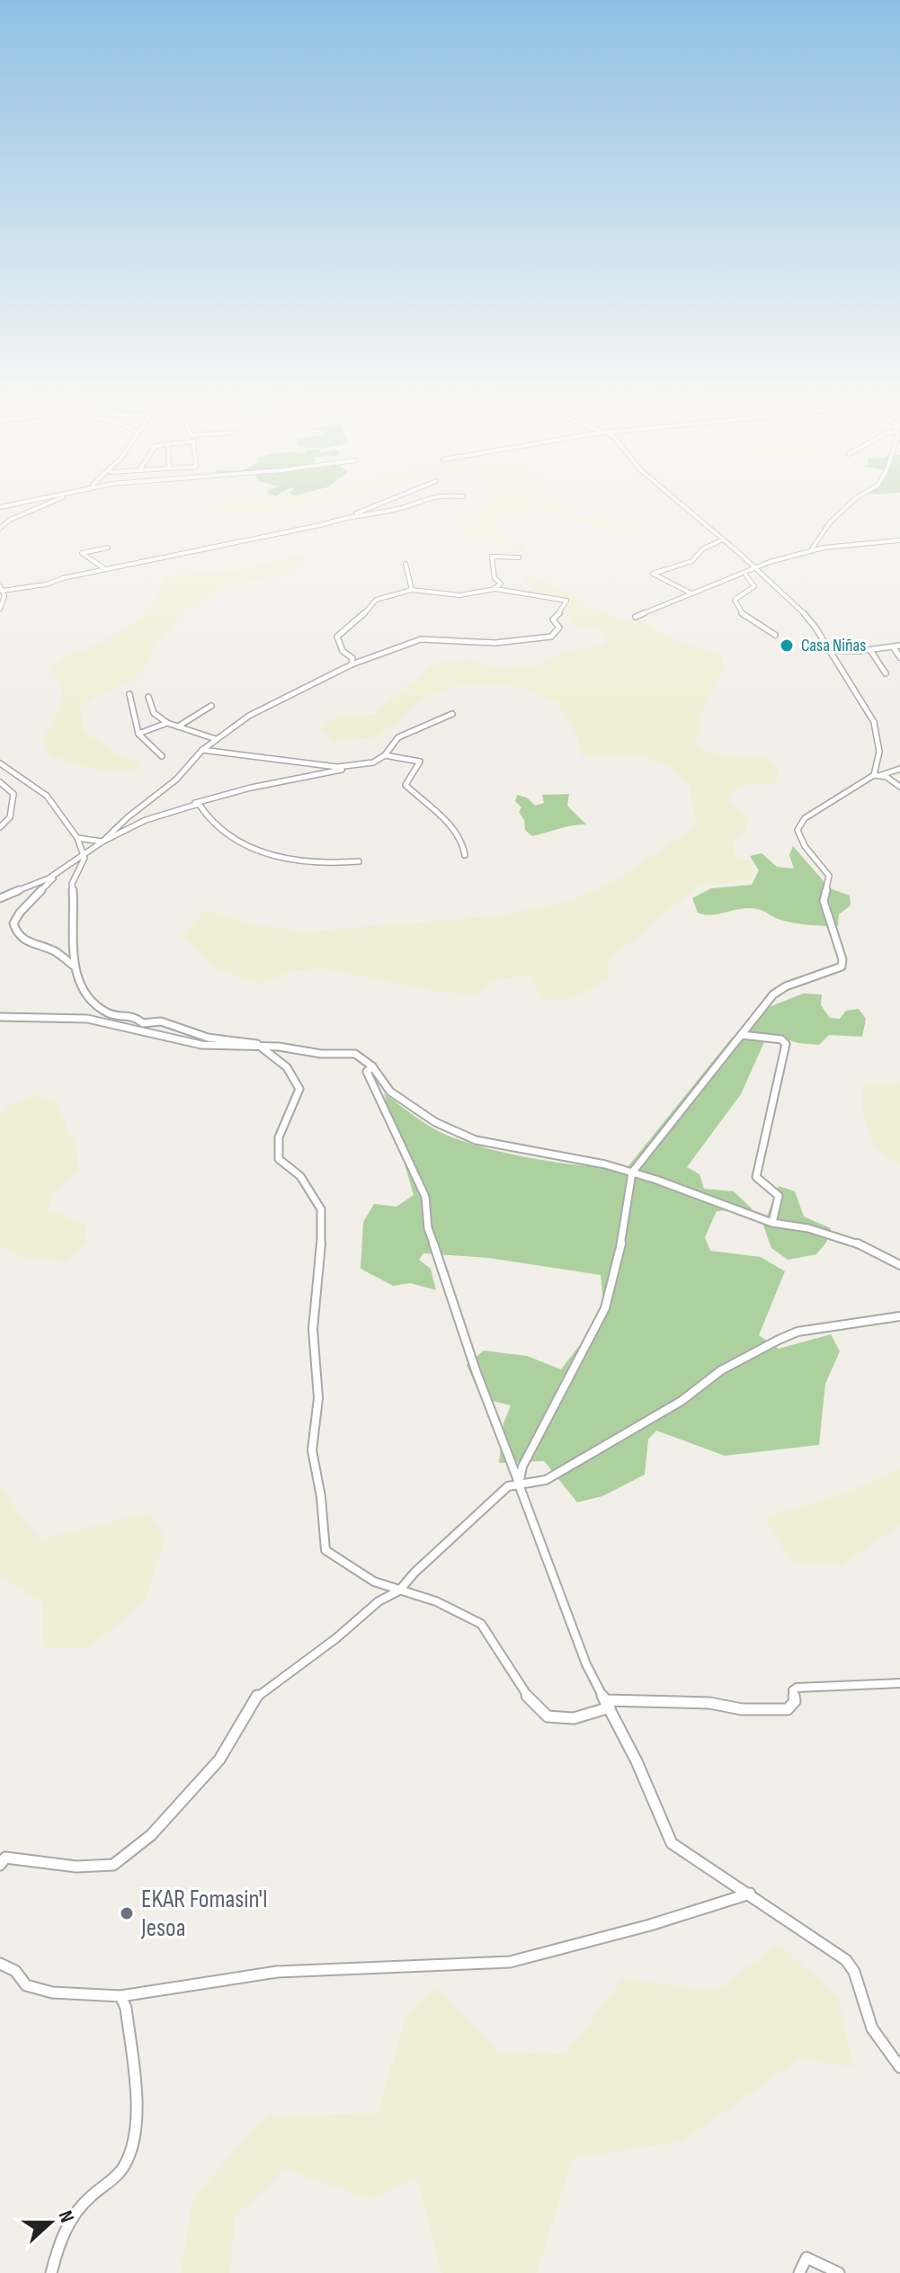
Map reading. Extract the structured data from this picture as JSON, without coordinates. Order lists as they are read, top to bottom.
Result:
{
  "places": ["Casa Niñas", "EKAR Fomasin'I Jesoa"],
  "north": "right"
}
